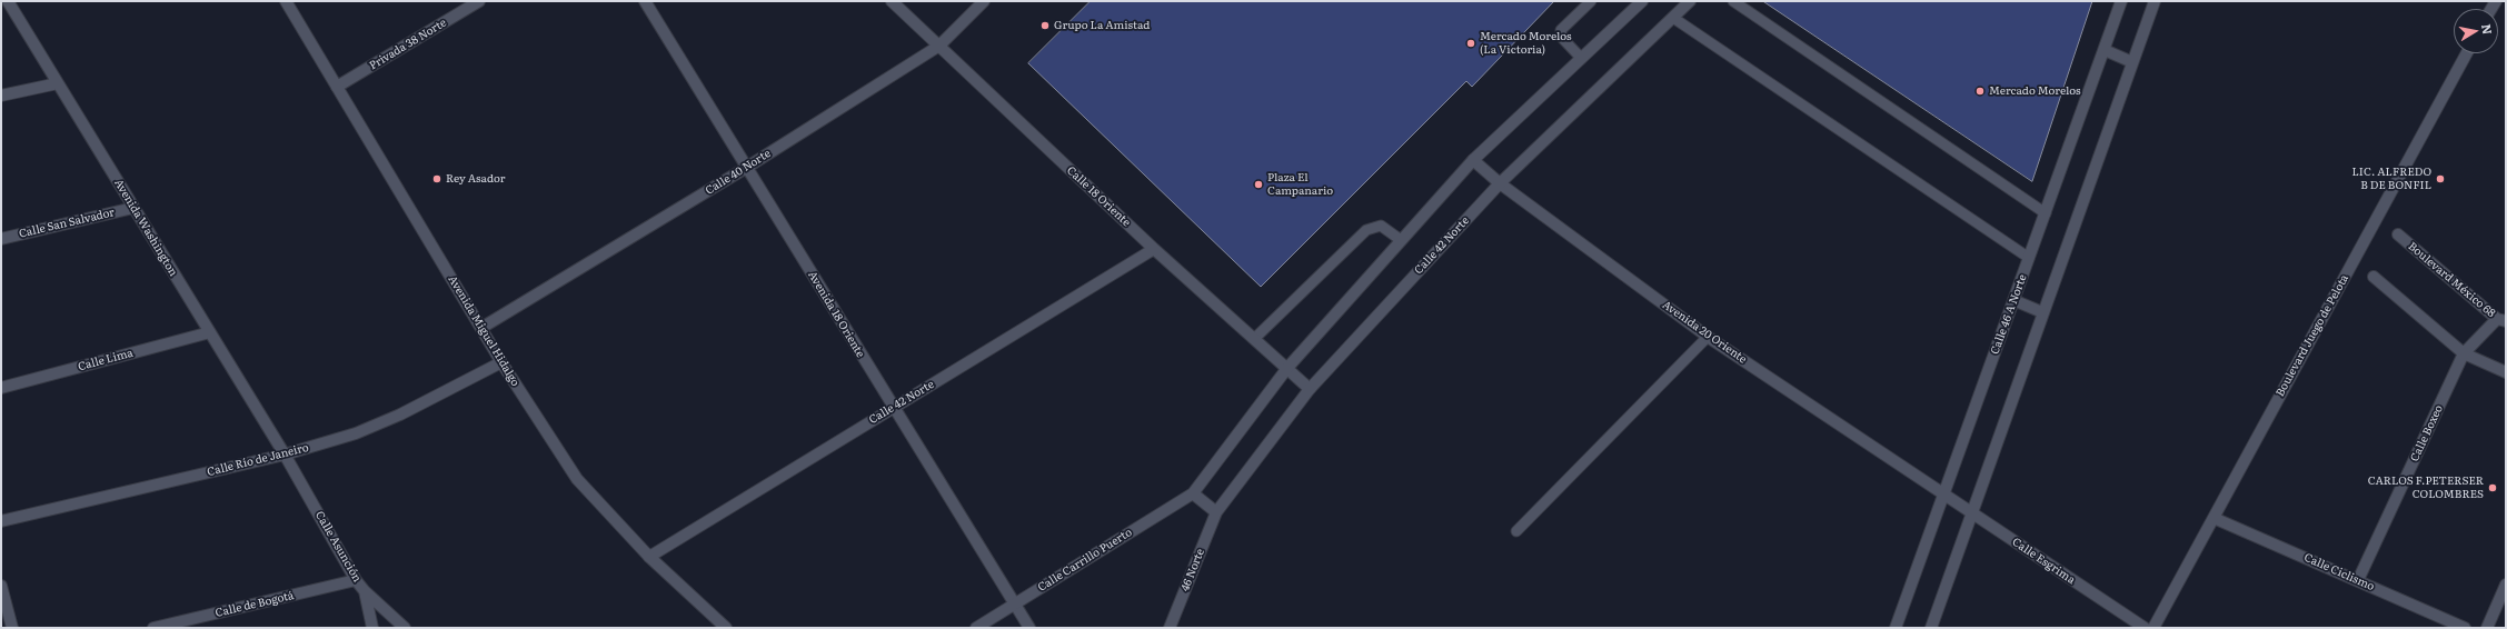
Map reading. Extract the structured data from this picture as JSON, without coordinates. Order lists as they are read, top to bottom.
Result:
{
  "streets": {
    "street": [
      "Privada 38 Norte",
      "Calle 40 Norte",
      "Calle 18 Oriente",
      "Calle San Salvador",
      "Avenida Washington",
      "Calle 42 Norte",
      "Boulevard México 68",
      "Avenida 18 Oriente",
      "Calle 46 A Norte",
      "Avenida Miguel Hidalgo",
      "Avenida 20 Oriente",
      "Boulevard Juego de Pelota",
      "Calle Lima",
      "Calle Boxeo",
      "Calle Río de Janeiro",
      "Calle Asunción",
      "Calle Carrillo Puerto",
      "Calle Esgrima",
      "46 Norte",
      "Calle Ciclismo",
      "Calle de Bogotá"
    ]
  },
  "crossings": [
    ["Privada 38 Norte", "Avenida Miguel Hidalgo"],
    ["Calle 40 Norte", "Calle 18 Oriente"],
    ["Calle 40 Norte", "Avenida 18 Oriente"],
    ["Calle 40 Norte", "Avenida Miguel Hidalgo"],
    ["Calle 18 Oriente", "Calle 42 Norte"],
    ["Calle San Salvador", "Avenida Washington"],
    ["Avenida Washington", "Calle Lima"],
    ["Avenida Washington", "Calle Río de Janeiro"],
    ["Avenida Washington", "Calle Asunción"],
    ["Calle 42 Norte", "Avenida 18 Oriente"],
    ["Calle 42 Norte", "Avenida Miguel Hidalgo"],
    ["Calle 42 Norte", "Avenida 20 Oriente"],
    ["Calle 42 Norte", "46 Norte"],
    ["Boulevard México 68", "Calle Boxeo"],
    ["Avenida 18 Oriente", "Calle Carrillo Puerto"],
    ["Calle 46 A Norte", "Avenida 20 Oriente"],
    ["Calle 46 A Norte", "Calle Esgrima"],
    ["Avenida Miguel Hidalgo", "Calle Río de Janeiro"],
    ["Avenida 20 Oriente", "Calle Esgrima"],
    ["Boulevard Juego de Pelota", "Calle Ciclismo"],
    ["Calle Boxeo", "Calle Ciclismo"],
    ["Calle Río de Janeiro", "Calle Asunción"],
    ["Calle Asunción", "Calle de Bogotá"]
  ],
  "places": [
    "Grupo La Amistad",
    "Mercado Morelos (La Victoria)",
    "Mercado Morelos",
    "Rey Asador",
    "LIC. ALFREDO B DE BONFIL",
    "Plaza El Campanario",
    "CARLOS F.PETERSER COLOMBRES"
  ],
  "north": "right"
}
